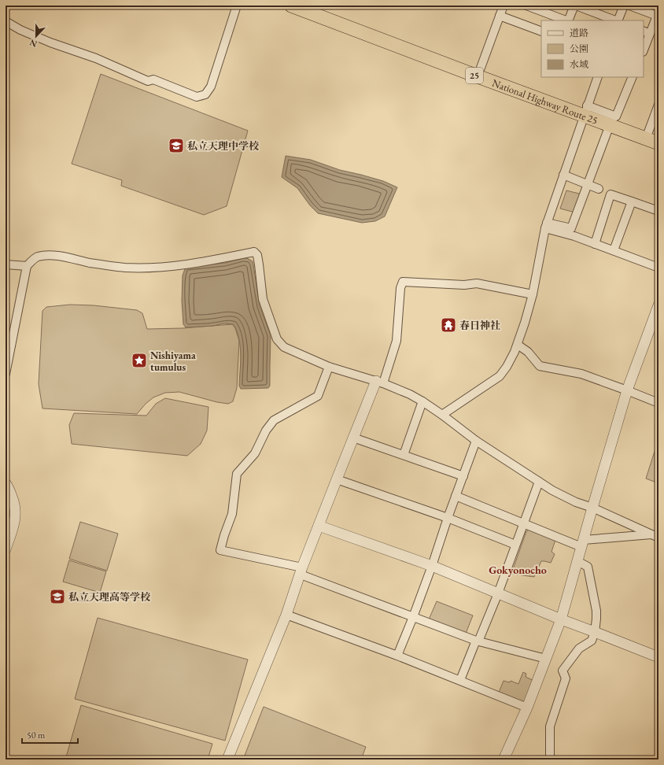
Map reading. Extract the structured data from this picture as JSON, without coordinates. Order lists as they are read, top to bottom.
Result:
{
  "streets": {
    "highway": ["25", "National Highway Route 25"]
  },
  "districts": ["Gokyonocho"],
  "places": {
    "school or university": ["私立天理中学校", "私立天理高等学校"],
    "temple": ["春日神社"],
    "place": ["Nishiyama tumulus"]
  },
  "legend": ["道路", "公園", "水域"],
  "scale_bar": "50 m",
  "north": "bottom"
}
